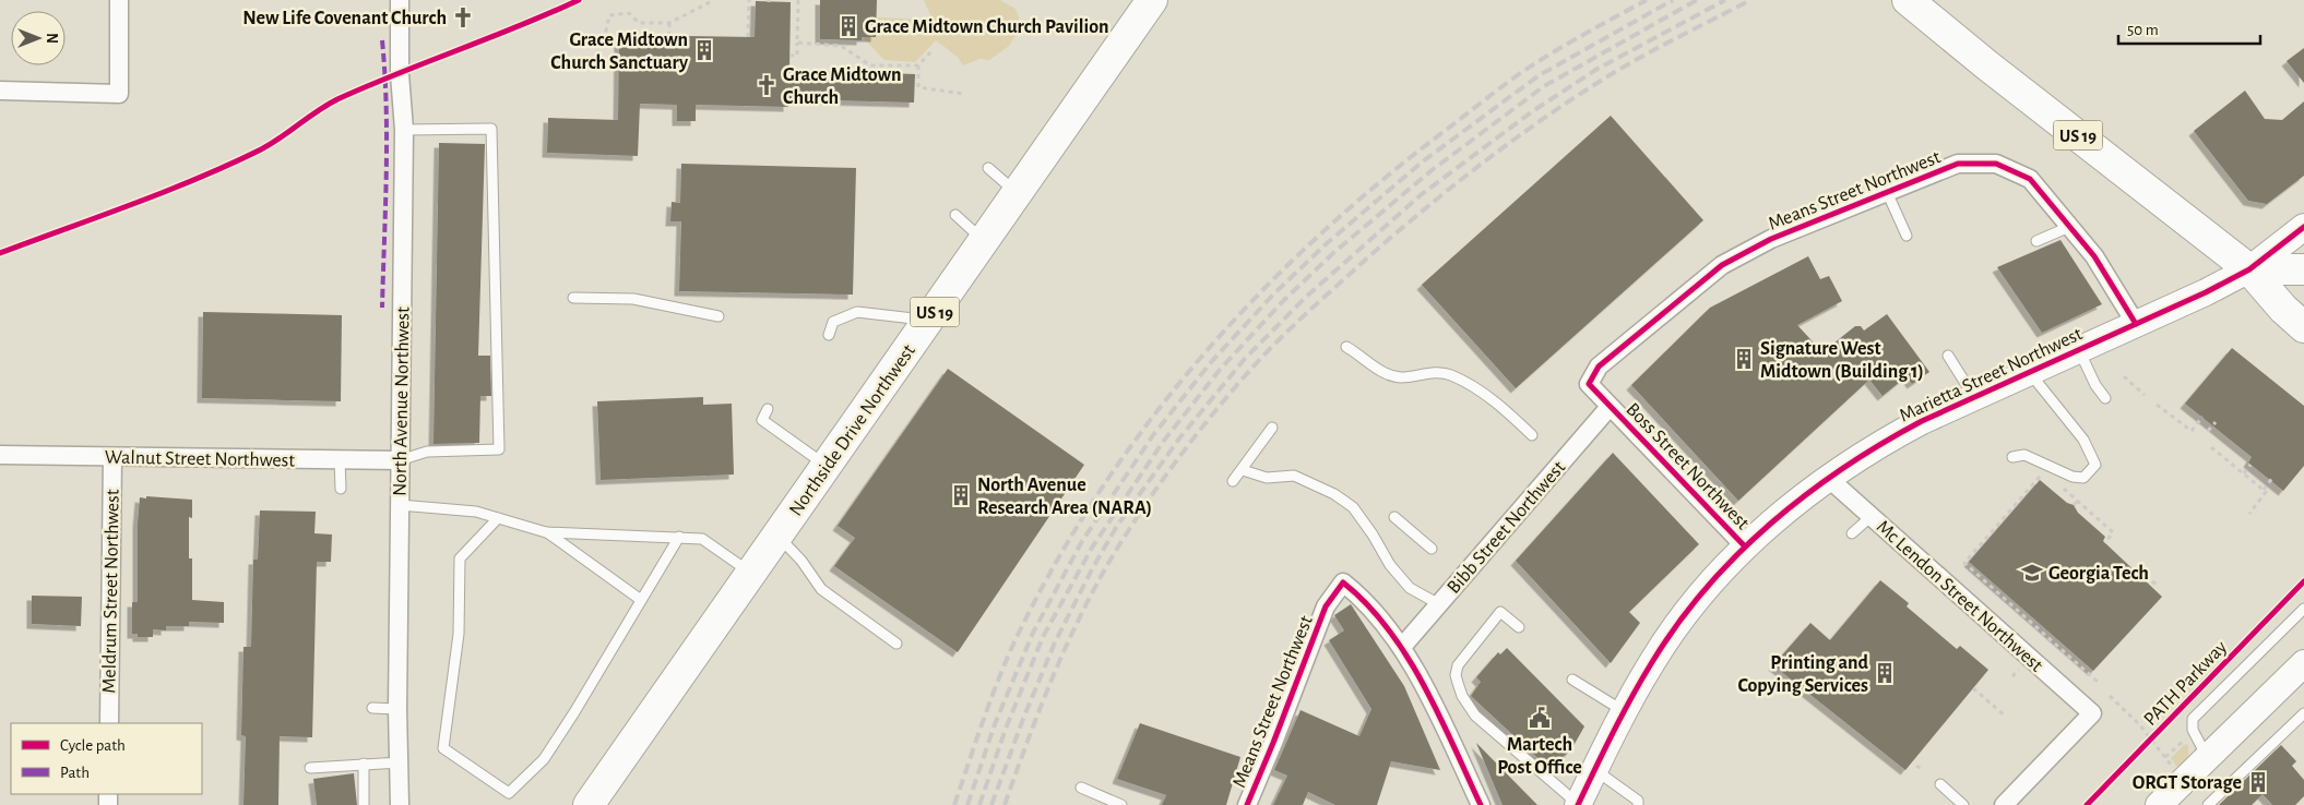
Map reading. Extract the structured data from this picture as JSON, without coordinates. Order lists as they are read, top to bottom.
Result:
{
  "streets": {
    "highway": ["US 19", "Northside Drive Northwest"],
    "main road": ["Marietta Street Northwest"],
    "street": [
      "Means Street Northwest",
      "North Avenue Northwest",
      "Walnut Street Northwest",
      "Boss Street Northwest",
      "Bibb Street Northwest",
      "Meldrum Street Northwest",
      "Mc Lendon Street Northwest"
    ],
    "cycle path": ["PATH Parkway"]
  },
  "crossings": [
    ["US 19", "Marietta Street Northwest"],
    ["Means Street Northwest", "Marietta Street Northwest"],
    ["Means Street Northwest", "Boss Street Northwest"],
    ["Means Street Northwest", "Bibb Street Northwest"],
    ["Marietta Street Northwest", "Boss Street Northwest"],
    ["Marietta Street Northwest", "Mc Lendon Street Northwest"],
    ["North Avenue Northwest", "Walnut Street Northwest"],
    ["Walnut Street Northwest", "Meldrum Street Northwest"],
    ["Boss Street Northwest", "Bibb Street Northwest"]
  ],
  "places": {
    "church": ["New Life Covenant Church", "Grace Midtown Church"],
    "building": [
      "Grace Midtown Church Pavilion",
      "Grace Midtown Church Sanctuary",
      "Signature West Midtown (Building 1)",
      "North Avenue Research Area (NARA)",
      "Printing and Copying Services",
      "ORGT Storage"
    ],
    "school or university": ["Georgia Tech"],
    "public building": ["Martech Post Office"]
  },
  "legend": ["Cycle path", "Path"],
  "scale_bar": "50 m",
  "north": "right"
}
